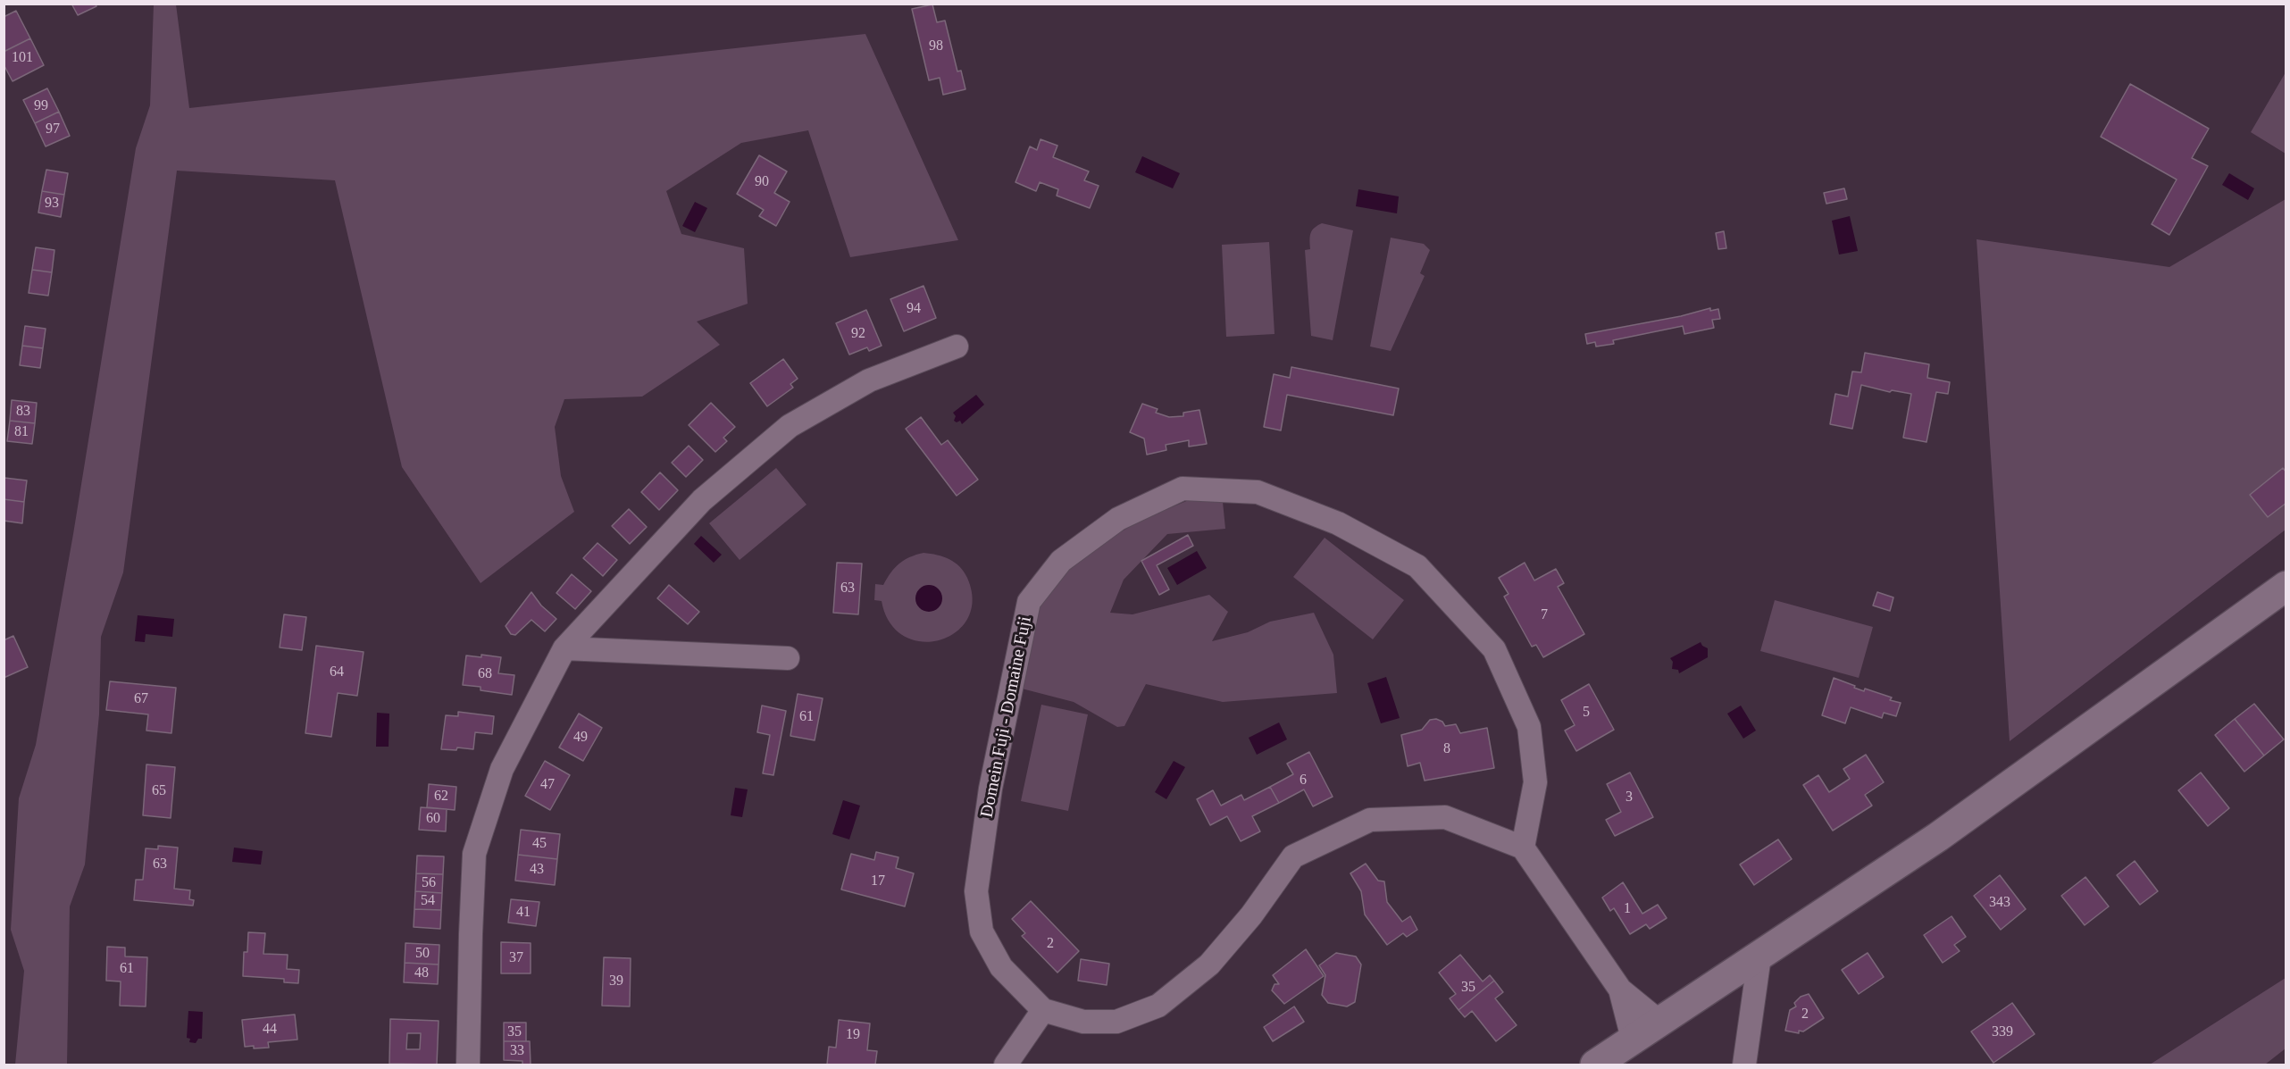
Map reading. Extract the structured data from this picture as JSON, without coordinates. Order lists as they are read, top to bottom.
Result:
{
  "streets": {
    "street": ["Domein Fuji - Domaine Fuji"]
  },
  "house_numbers": [
    "98",
    "101",
    "99",
    "97",
    "90",
    "93",
    "94",
    "92",
    "83",
    "81",
    "63",
    "7",
    "64",
    "68",
    "67",
    "5",
    "61",
    "49",
    "8",
    "6",
    "47",
    "65",
    "62",
    "3",
    "60",
    "45",
    "63",
    "43",
    "17",
    "56",
    "54",
    "343",
    "1",
    "41",
    "2",
    "50",
    "37",
    "61",
    "48",
    "39",
    "35",
    "2",
    "44",
    "35",
    "339",
    "19",
    "33"
  ]
}
